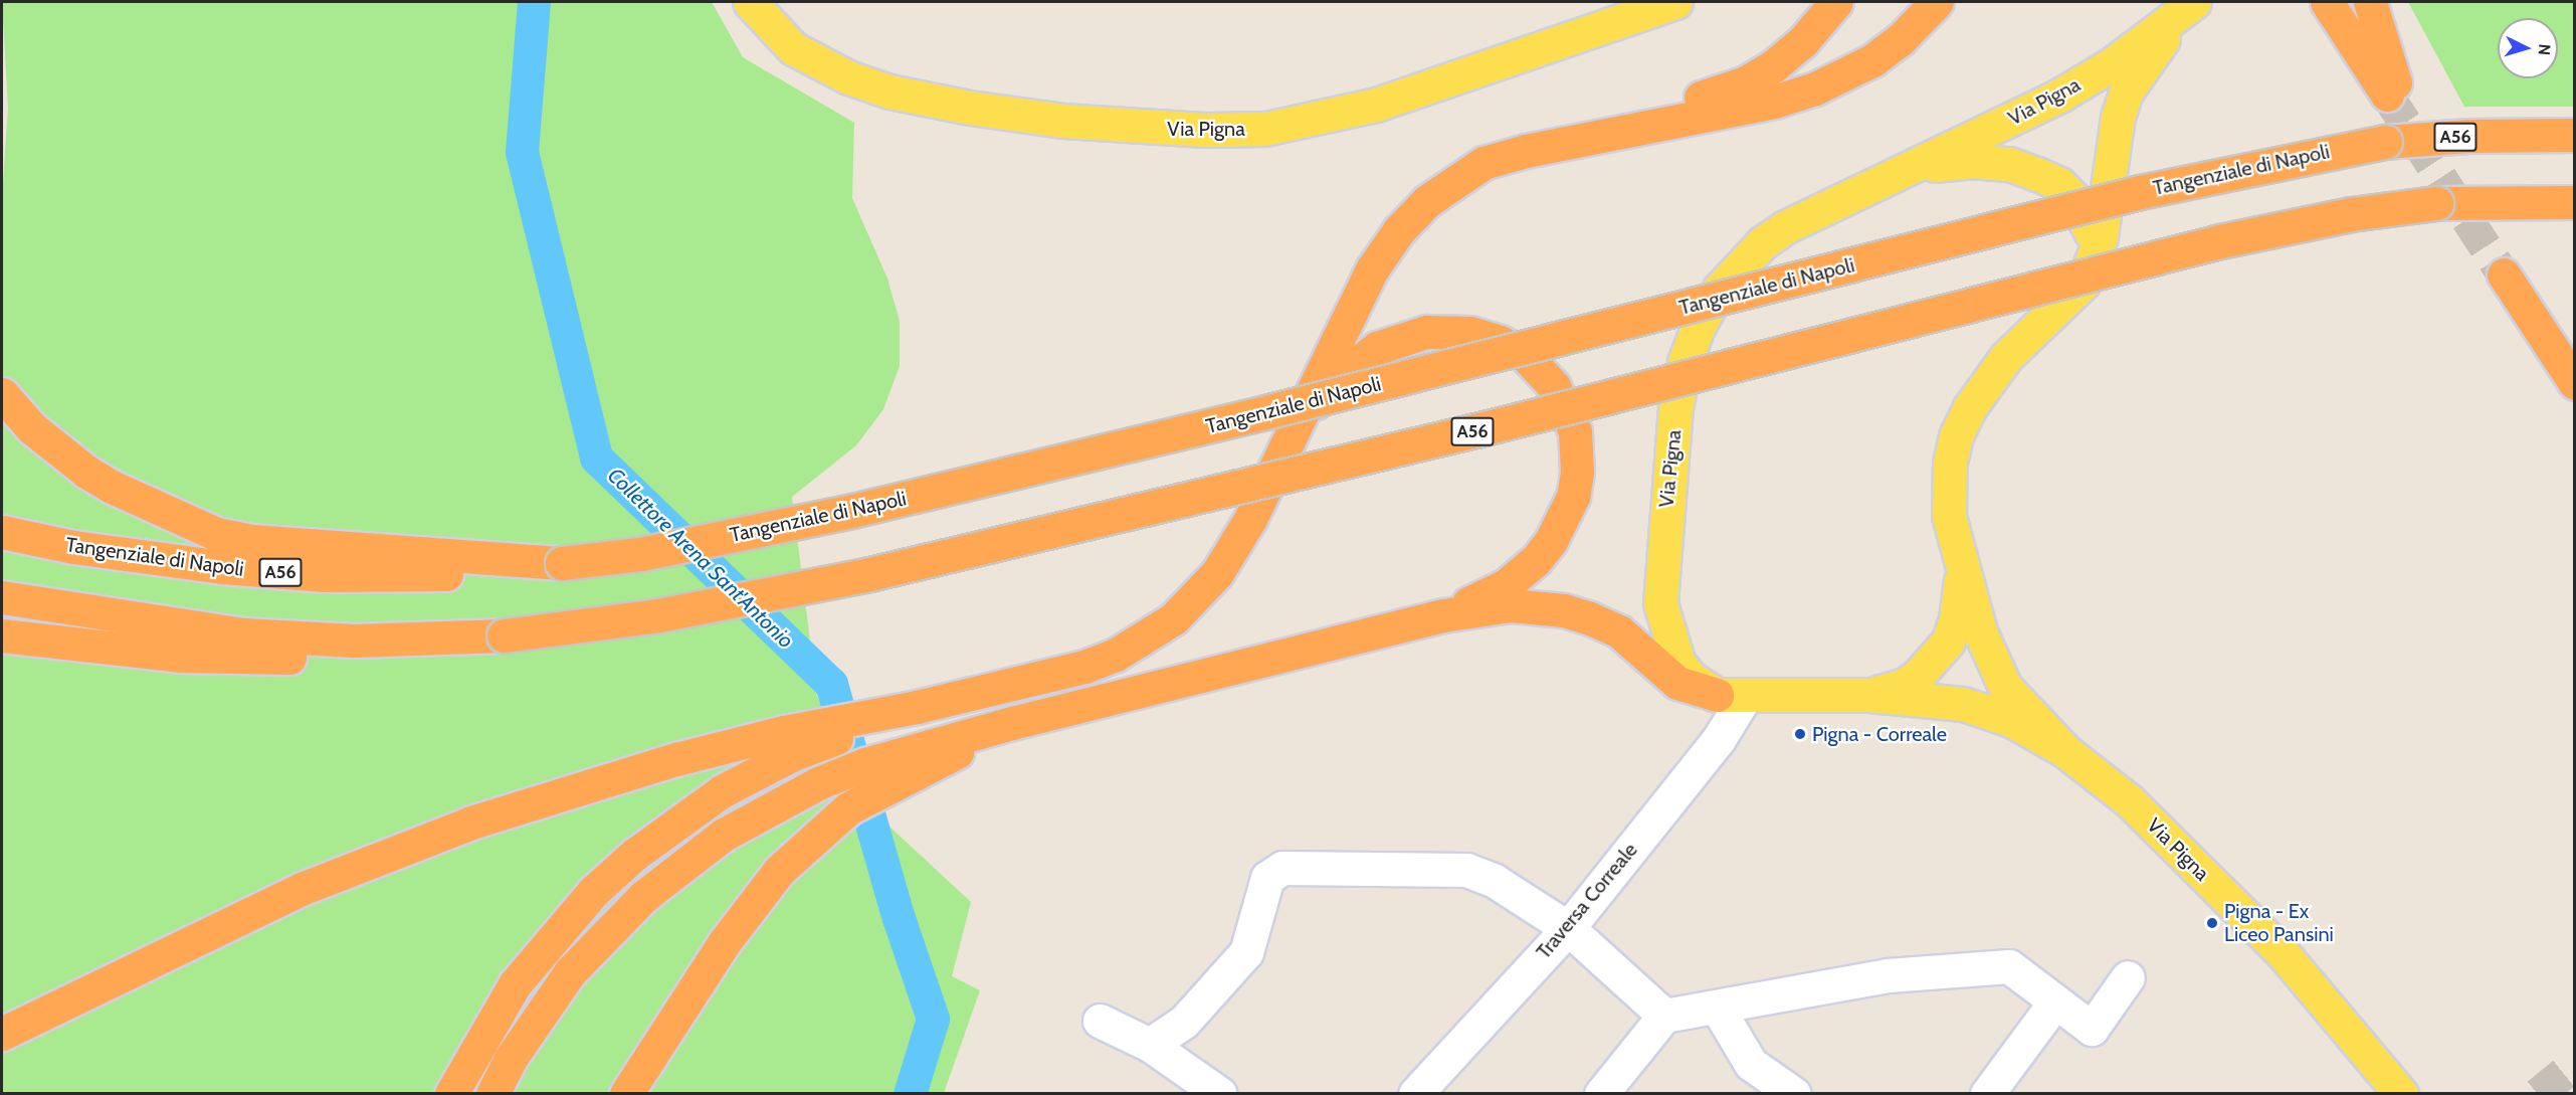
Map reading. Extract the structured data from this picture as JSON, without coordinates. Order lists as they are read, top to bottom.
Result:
{
  "streets": {
    "highway": ["A56", "Tangenziale di Napoli"],
    "main road": ["Via Pigna"],
    "street": ["Traversa Correale"]
  },
  "crossings": [
    ["Via Pigna", "Traversa Correale"]
  ],
  "water": ["Collettore Arena Sant'Antonio"],
  "places": ["Pigna - Correale", "Pigna - Ex Liceo Pansini"],
  "north": "right"
}
